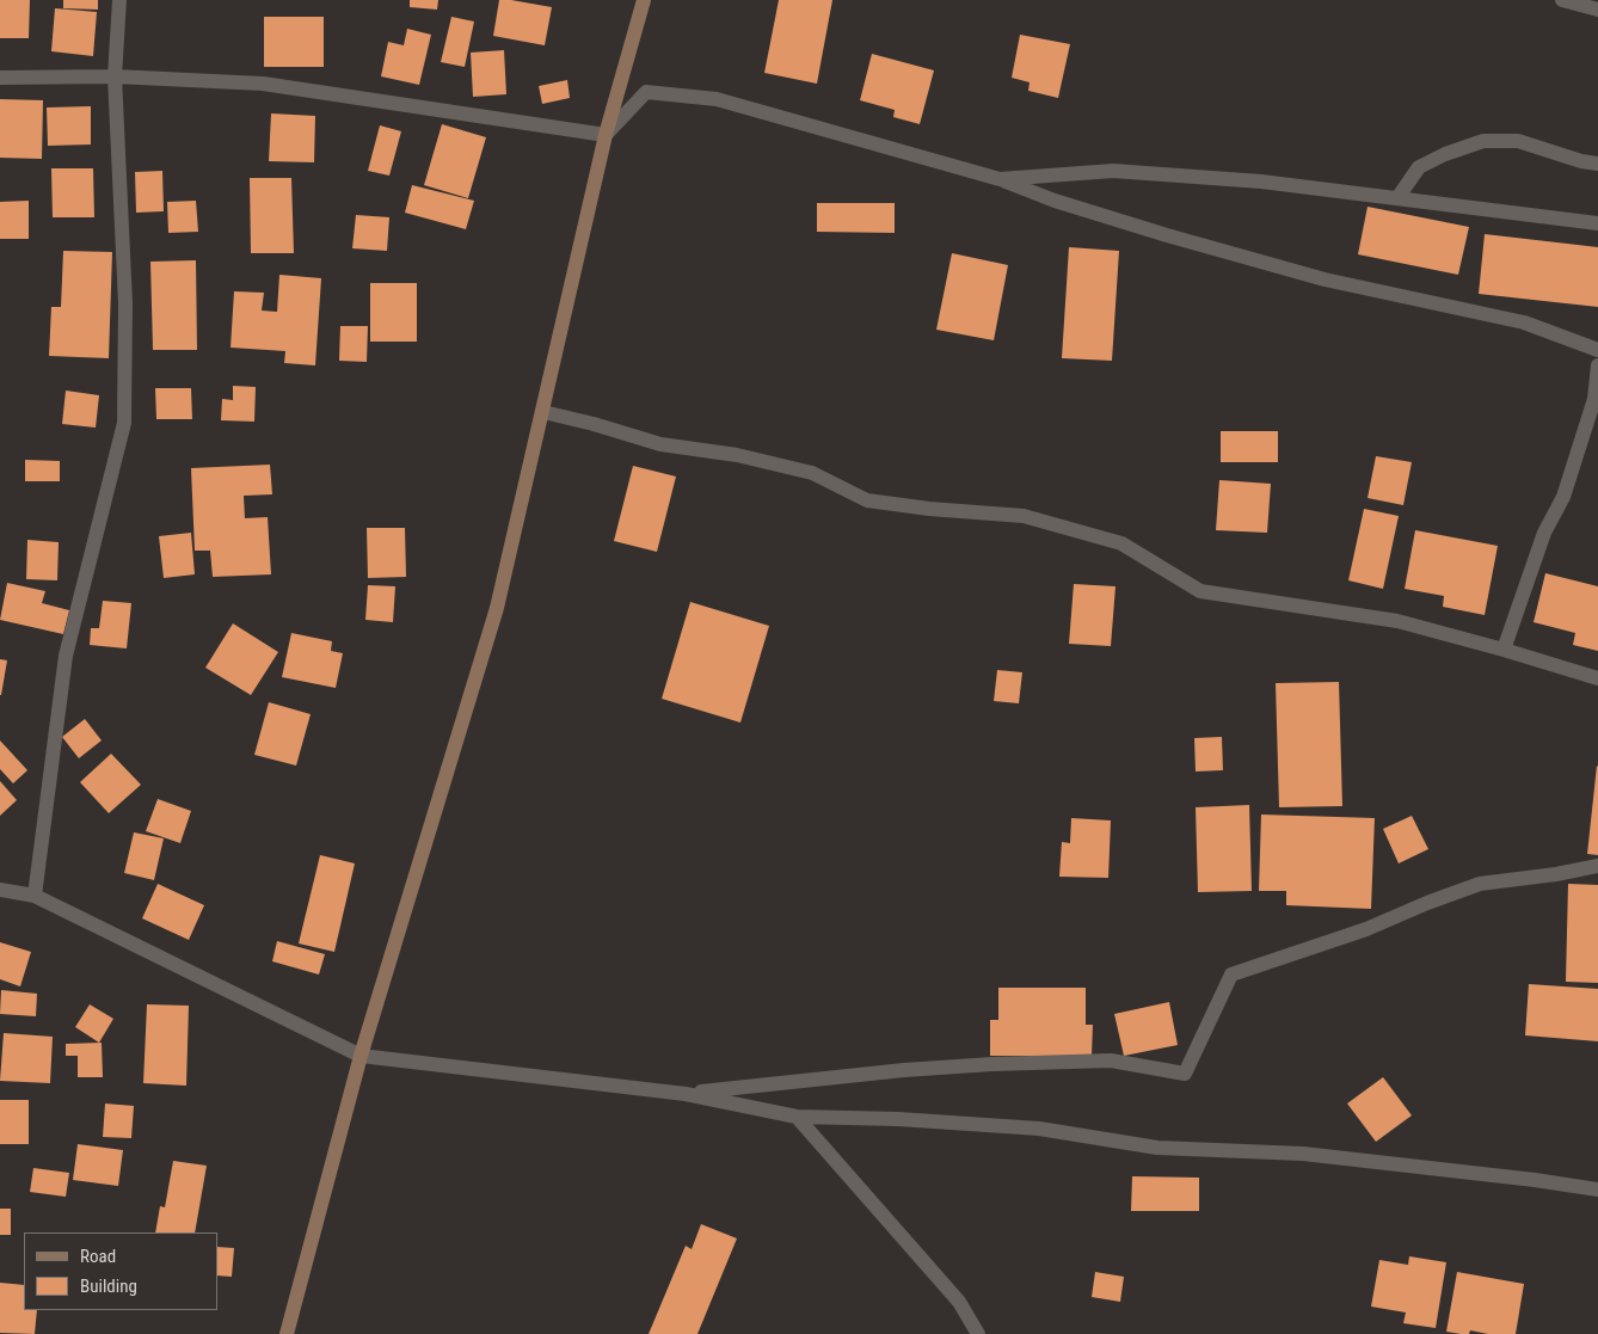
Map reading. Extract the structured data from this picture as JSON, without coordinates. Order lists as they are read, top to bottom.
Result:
{
  "legend": ["Road", "Building"]
}
